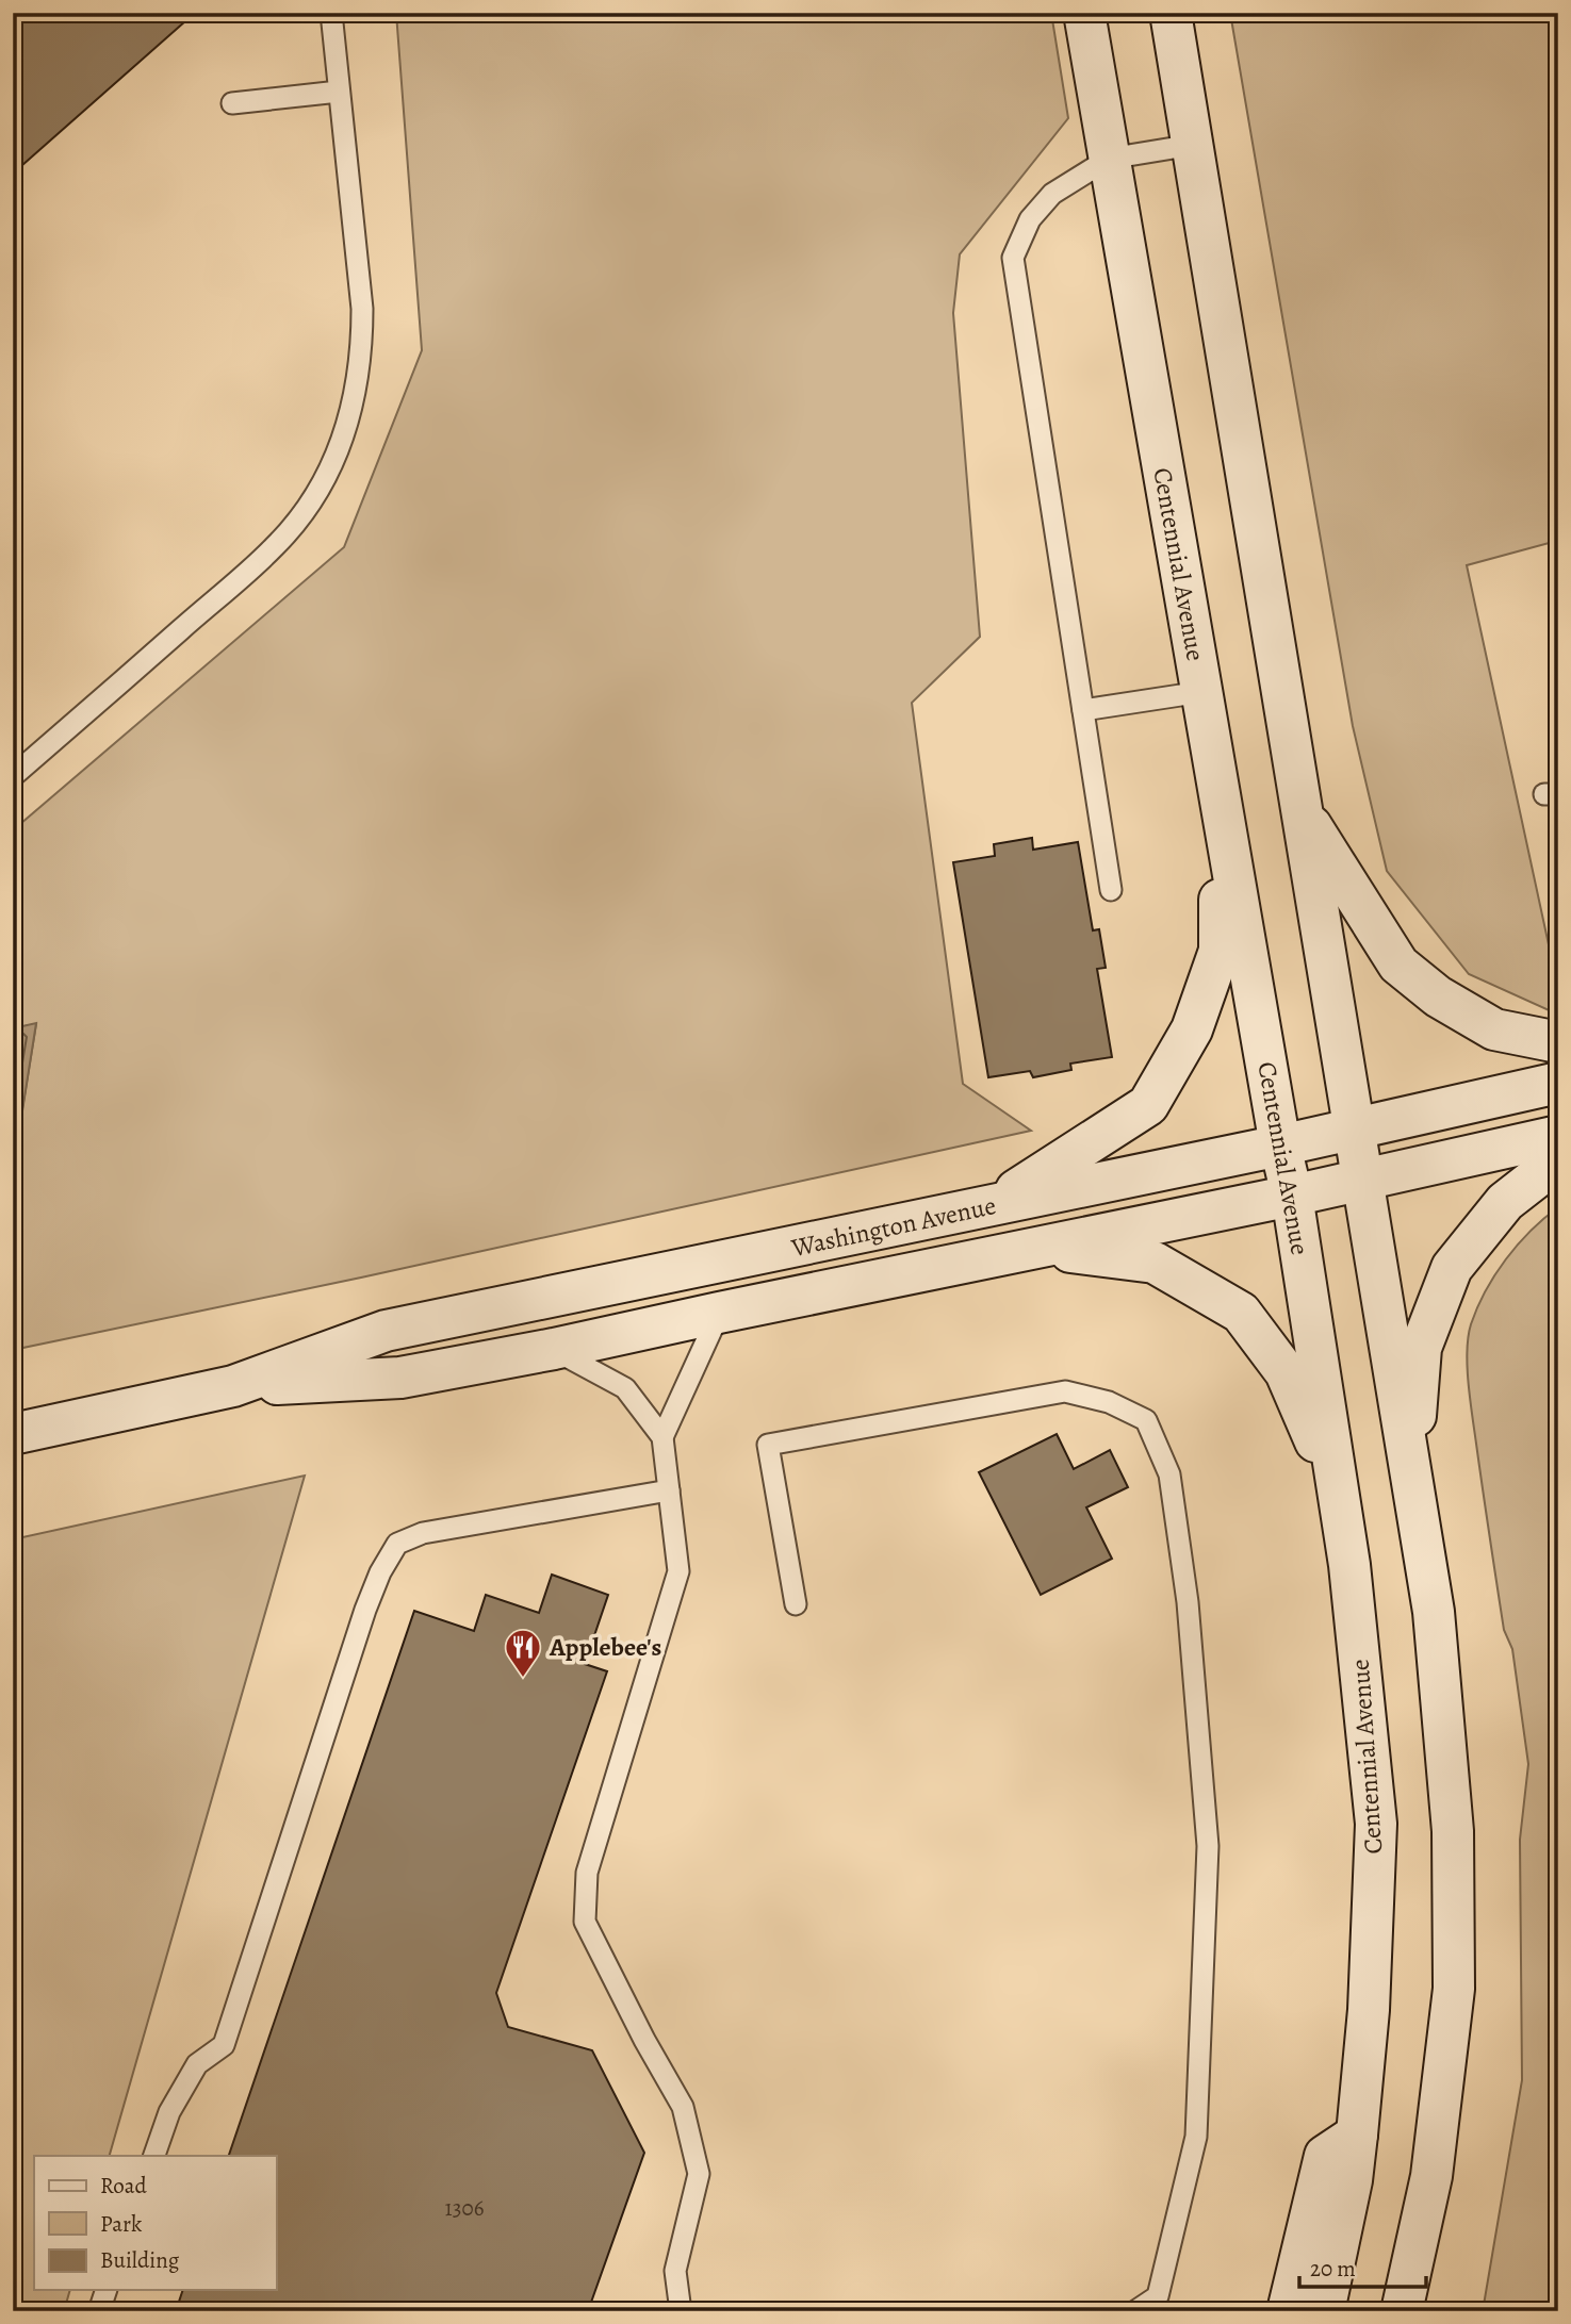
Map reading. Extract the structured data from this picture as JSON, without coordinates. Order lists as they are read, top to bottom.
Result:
{
  "streets": {
    "main road": ["Centennial Avenue", "Washington Avenue"]
  },
  "crossings": [
    ["Centennial Avenue", "Washington Avenue"]
  ],
  "places": {
    "restaurant": ["Applebee's"]
  },
  "house_numbers": ["1306"],
  "legend": ["Road", "Park", "Building"],
  "scale_bar": "20 m"
}
